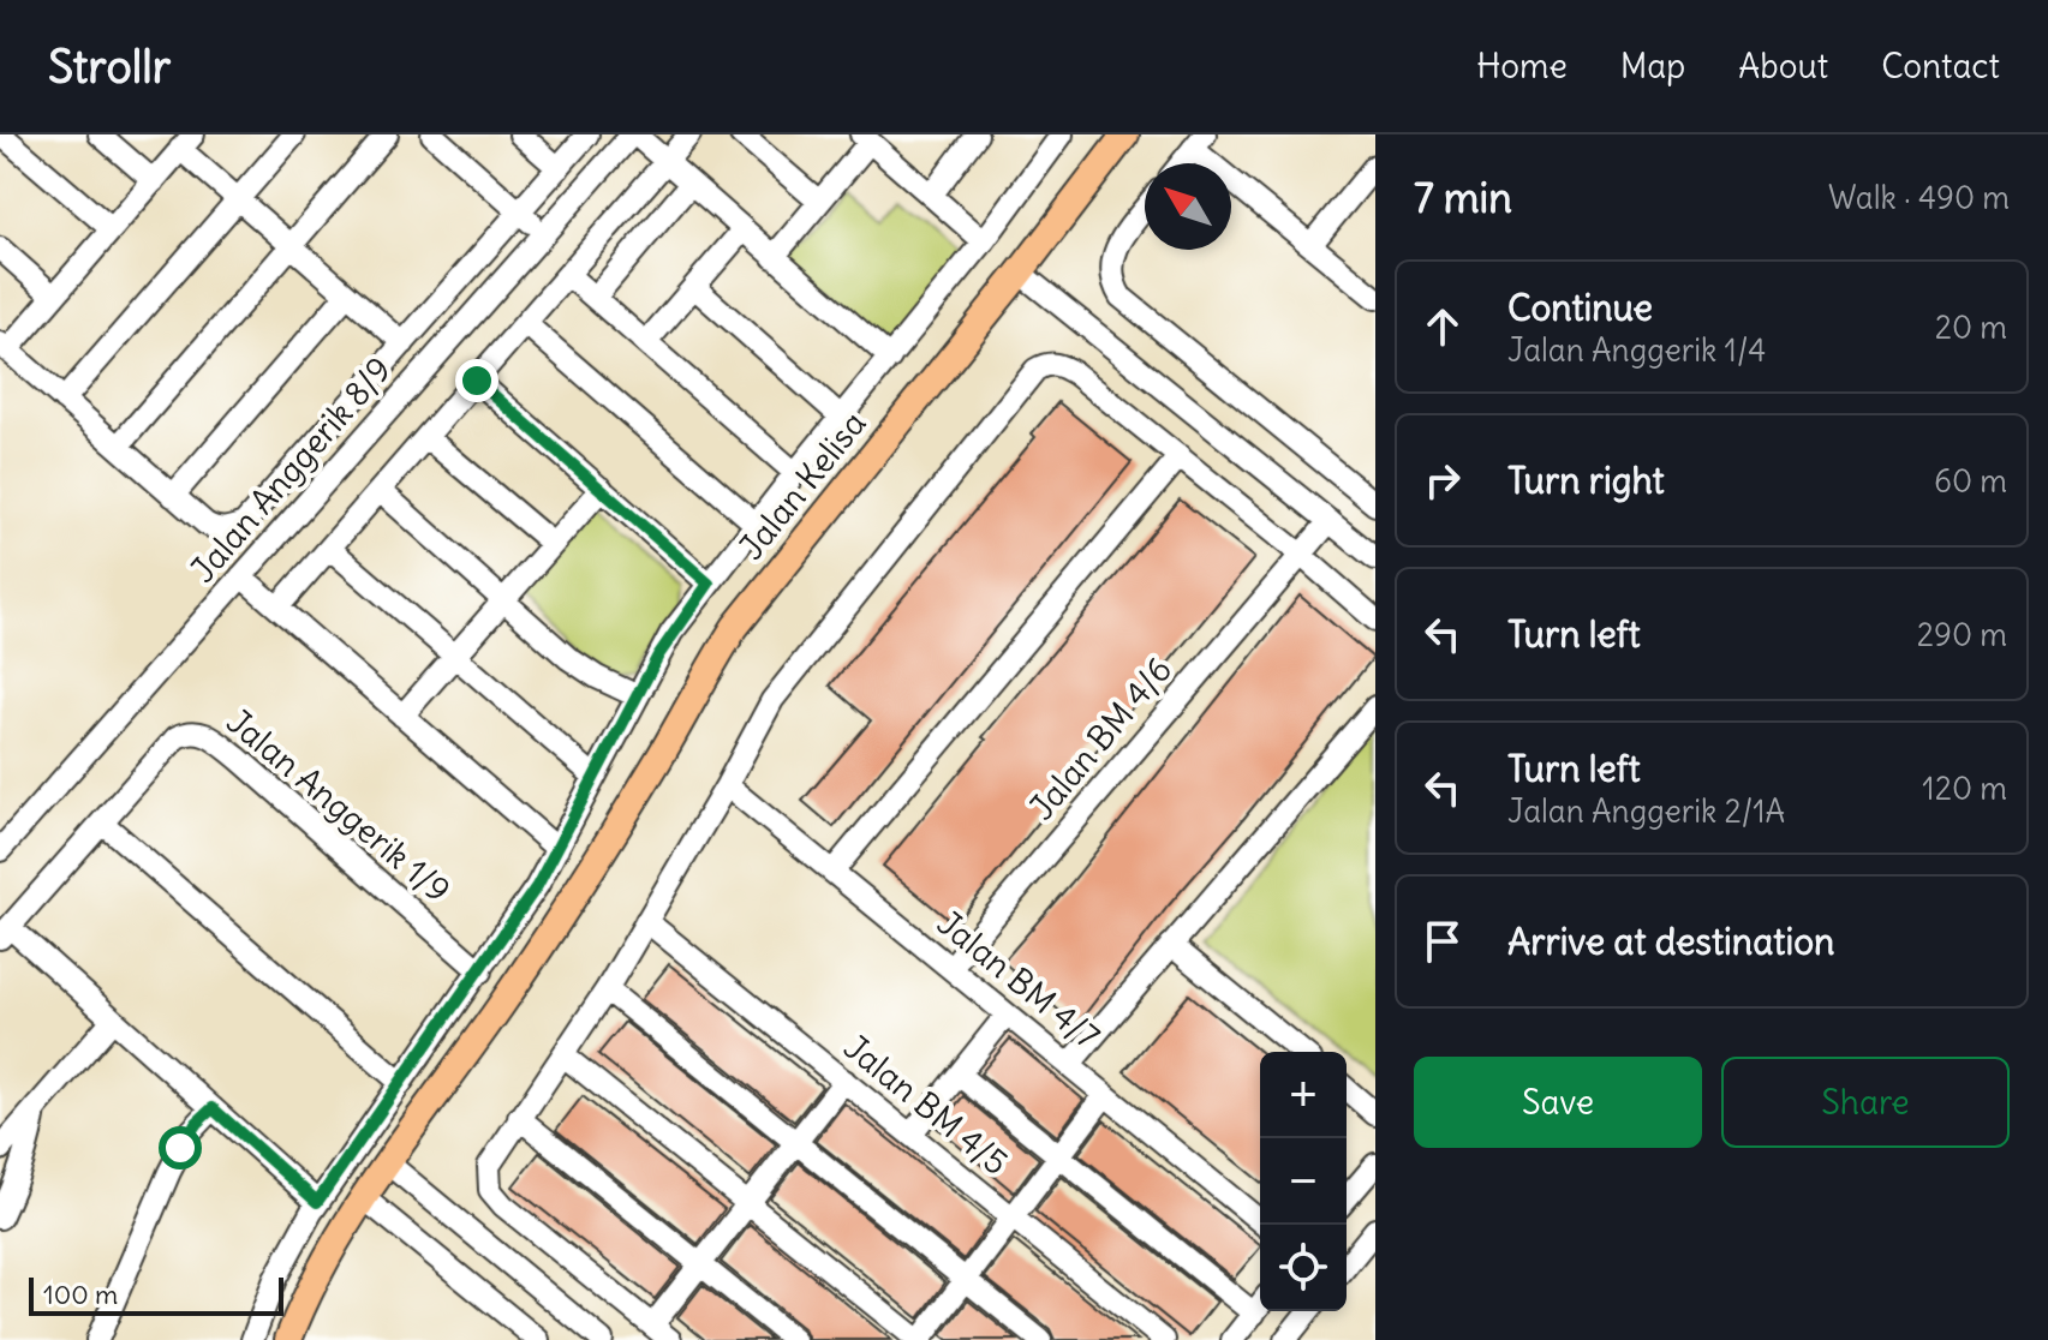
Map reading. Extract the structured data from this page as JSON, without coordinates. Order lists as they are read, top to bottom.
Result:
{
  "streets": {
    "main road": ["Jalan Kelisa"],
    "street": [
      "Jalan Anggerik 8/9",
      "Jalan BM 4/6",
      "Jalan Anggerik 1/9",
      "Jalan BM 4/7",
      "Jalan BM 4/5"
    ]
  },
  "crossings": [
    ["Jalan BM 4/6", "Jalan BM 4/7"]
  ],
  "scale_bar": "100 m",
  "north": "top left",
  "page": {
    "header": "Strollr",
    "nav": [
      "Home",
      "Map",
      "About",
      "Contact"
    ],
    "heading": ["7 min", "Walk · 490 m"],
    "list": [
      ["Continue", "Jalan Anggerik 1/4", "20 m"],
      ["Turn right", "60 m"],
      ["Turn left", "290 m"],
      ["Turn left", "Jalan Anggerik 2/1A", "120 m"],
      "Arrive at destination"
    ],
    "buttons": ["Save", "Share"],
    "map_buttons": ["+", "−"],
    "scale": "100 m"
  }
}
